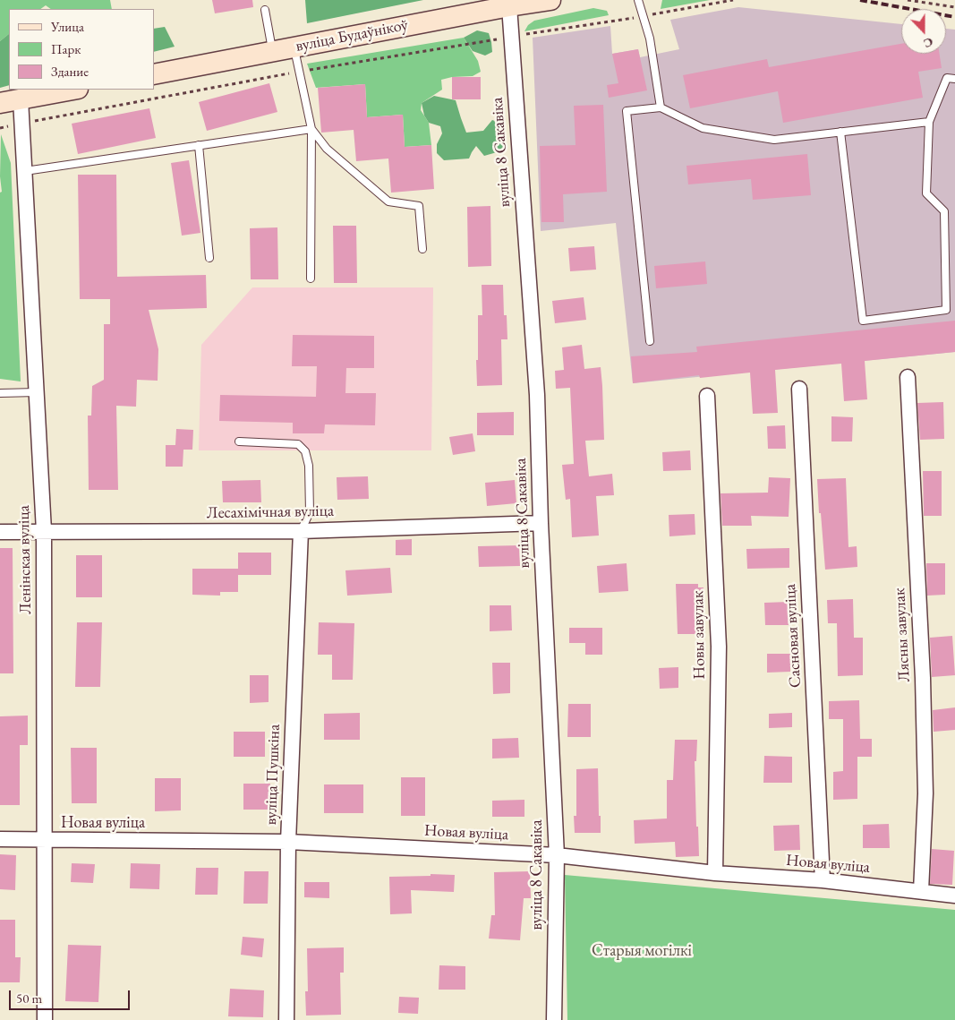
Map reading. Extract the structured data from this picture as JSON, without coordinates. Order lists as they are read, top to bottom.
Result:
{
  "streets": {
    "main road": ["вуліца Будаўнікоў"],
    "street": [
      "вуліца 8 Сакавіка",
      "Лесахімічная вуліца",
      "Ленінская вуліца",
      "Новы завулак",
      "Лясны завулак",
      "Сасновая вуліца",
      "вуліца Пушкіна",
      "Новая вуліца"
    ]
  },
  "crossings": [
    ["вуліца Будаўнікоў", "вуліца 8 Сакавіка"],
    ["вуліца 8 Сакавіка", "Лесахімічная вуліца"],
    ["вуліца 8 Сакавіка", "Новая вуліца"],
    ["Лесахімічная вуліца", "Ленінская вуліца"],
    ["Лесахімічная вуліца", "вуліца Пушкіна"],
    ["Ленінская вуліца", "Новая вуліца"],
    ["Новы завулак", "Новая вуліца"],
    ["Лясны завулак", "Новая вуліца"],
    ["Сасновая вуліца", "Новая вуліца"],
    ["вуліца Пушкіна", "Новая вуліца"]
  ],
  "parks": ["Старыя могілкі"],
  "legend": ["Улица", "Парк", "Здание"],
  "scale_bar": "50 m",
  "north": "bottom"
}
